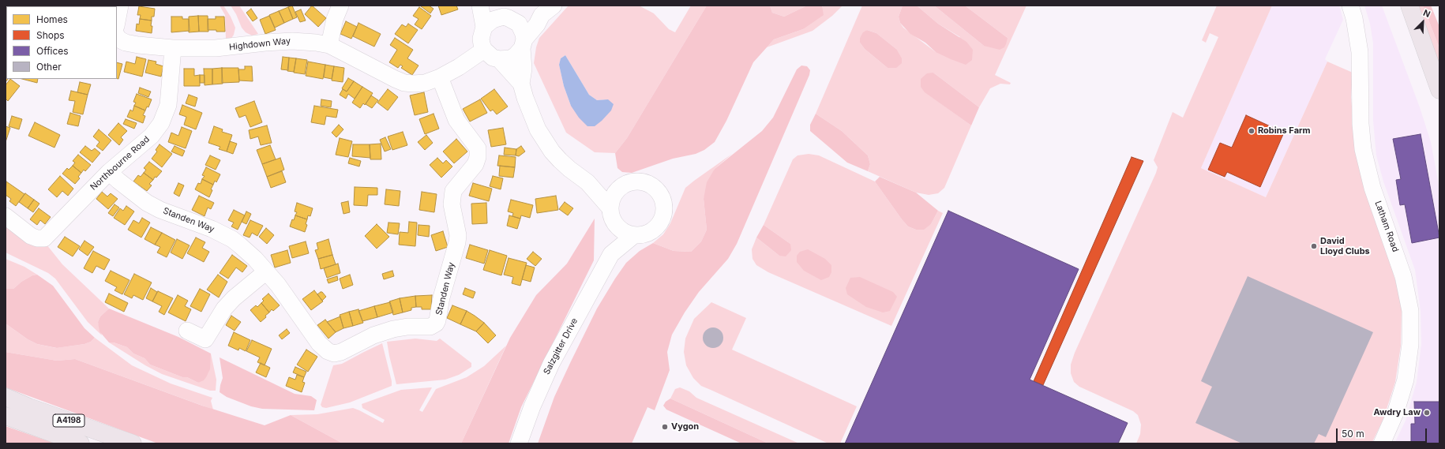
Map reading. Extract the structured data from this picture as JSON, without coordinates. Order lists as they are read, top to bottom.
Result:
{
  "streets": {
    "main road": ["A4198"],
    "street": [
      "Highdown Way",
      "Northbourne Road",
      "Standen Way",
      "Latham Road",
      "Salzgitter Drive"
    ]
  },
  "crossings": [
    ["Highdown Way", "Northbourne Road"],
    ["Highdown Way", "Standen Way"],
    ["Northbourne Road", "Standen Way"]
  ],
  "places": [
    "Robins Farm",
    "David Lloyd Clubs",
    "Awdry Law",
    "Vygon"
  ],
  "legend": [
    "Homes",
    "Shops",
    "Offices",
    "Other"
  ],
  "scale_bar": "50 m",
  "north": "top right"
}
